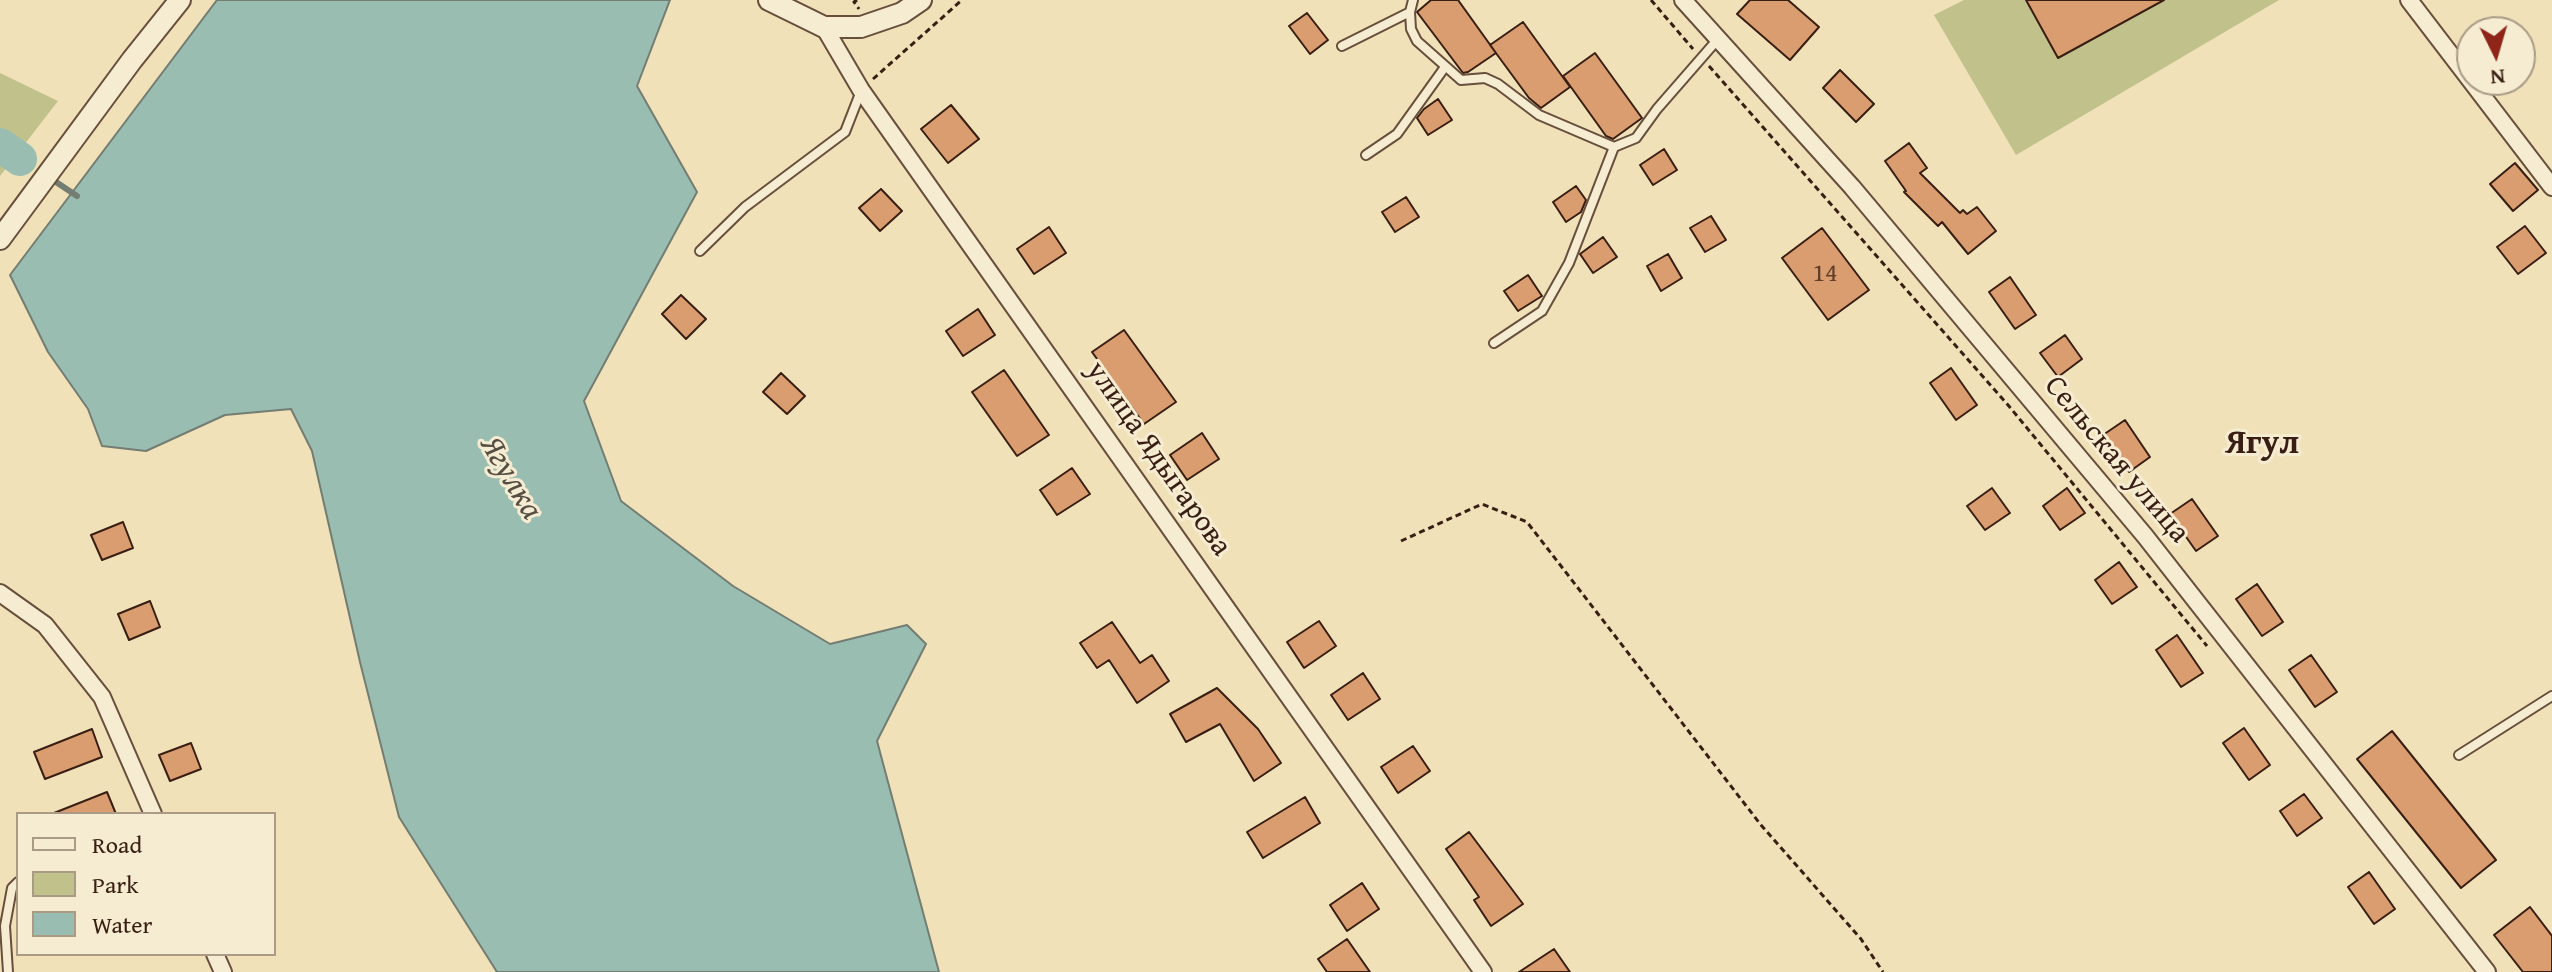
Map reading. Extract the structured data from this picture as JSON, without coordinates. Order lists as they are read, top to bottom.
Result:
{
  "streets": {
    "street": ["улица Ядыгарова", "Сельская улица"]
  },
  "districts": ["Ягул"],
  "water": ["Ягулка"],
  "house_numbers": ["14"],
  "legend": ["Road", "Park", "Water"],
  "north": "bottom"
}
